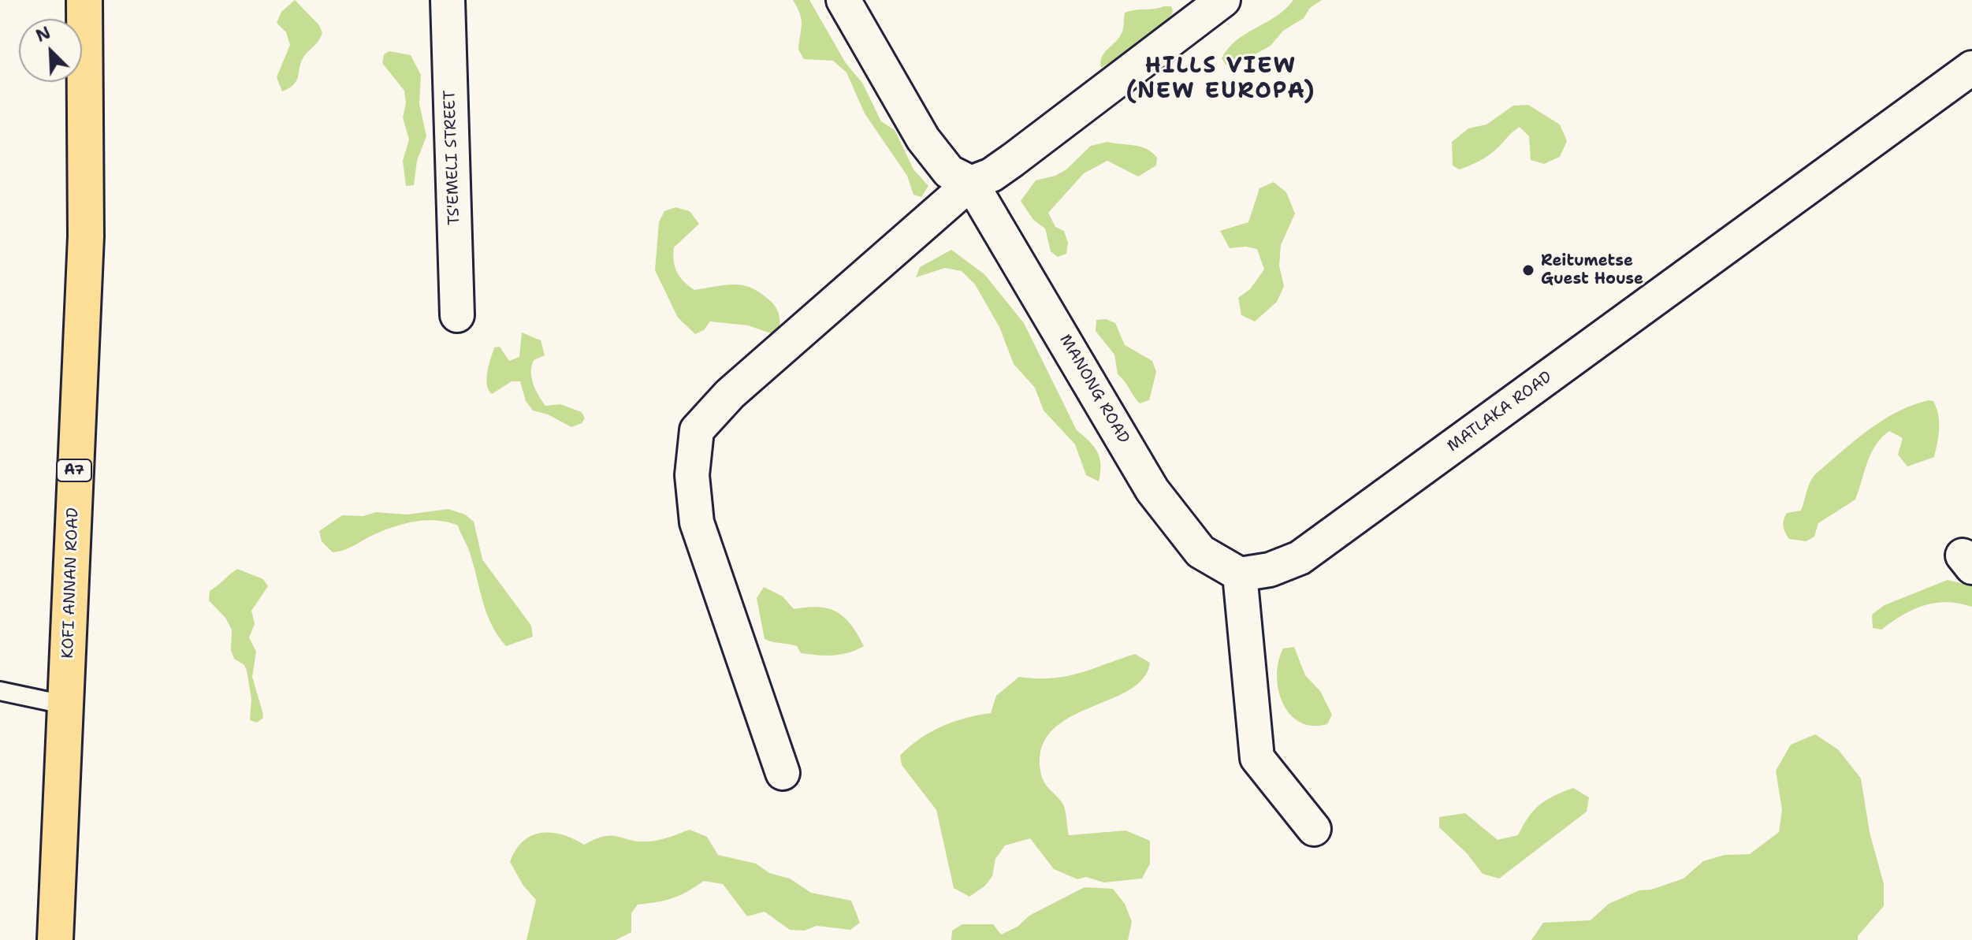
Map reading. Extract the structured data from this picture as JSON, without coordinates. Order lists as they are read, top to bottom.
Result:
{
  "streets": {
    "main road": ["A7", "KOFI ANNAN ROAD"],
    "street": ["TS'EMELI STREET", "MANONG ROAD", "MATLAKA ROAD"]
  },
  "crossings": [
    ["MANONG ROAD", "MATLAKA ROAD"]
  ],
  "districts": ["HILLS VIEW (NEW EUROPA)"],
  "places": ["Reitumetse Guest House"],
  "north": "top left"
}
